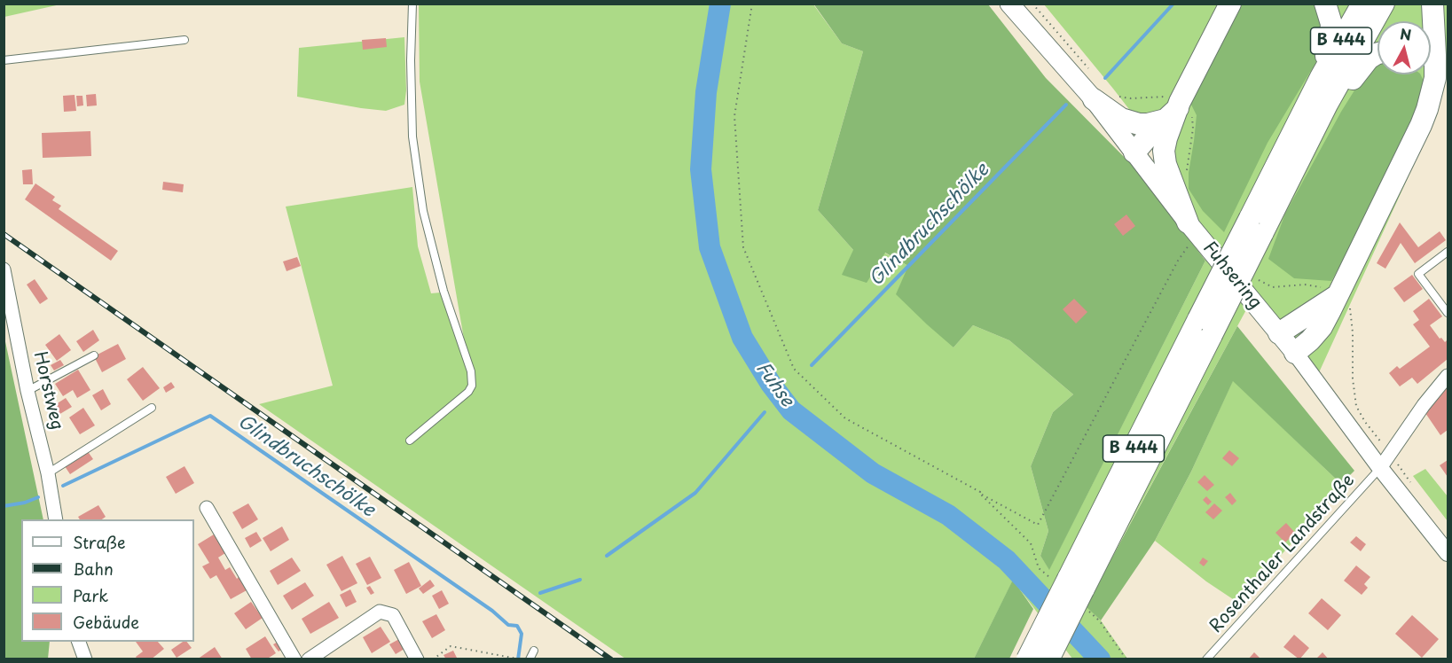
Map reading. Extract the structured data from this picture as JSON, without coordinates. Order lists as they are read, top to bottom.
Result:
{
  "streets": {
    "highway": ["B 444"],
    "main road": ["Fuhsering"],
    "street": ["Horstweg"],
    "lane": ["Rosenthaler Landstraße"]
  },
  "crossings": [
    ["Fuhsering", "Rosenthaler Landstraße"]
  ],
  "water": ["Glindbruchschölke", "Fuhse"],
  "legend": [
    "Straße",
    "Bahn",
    "Park",
    "Gebäude"
  ],
  "north": "top"
}
